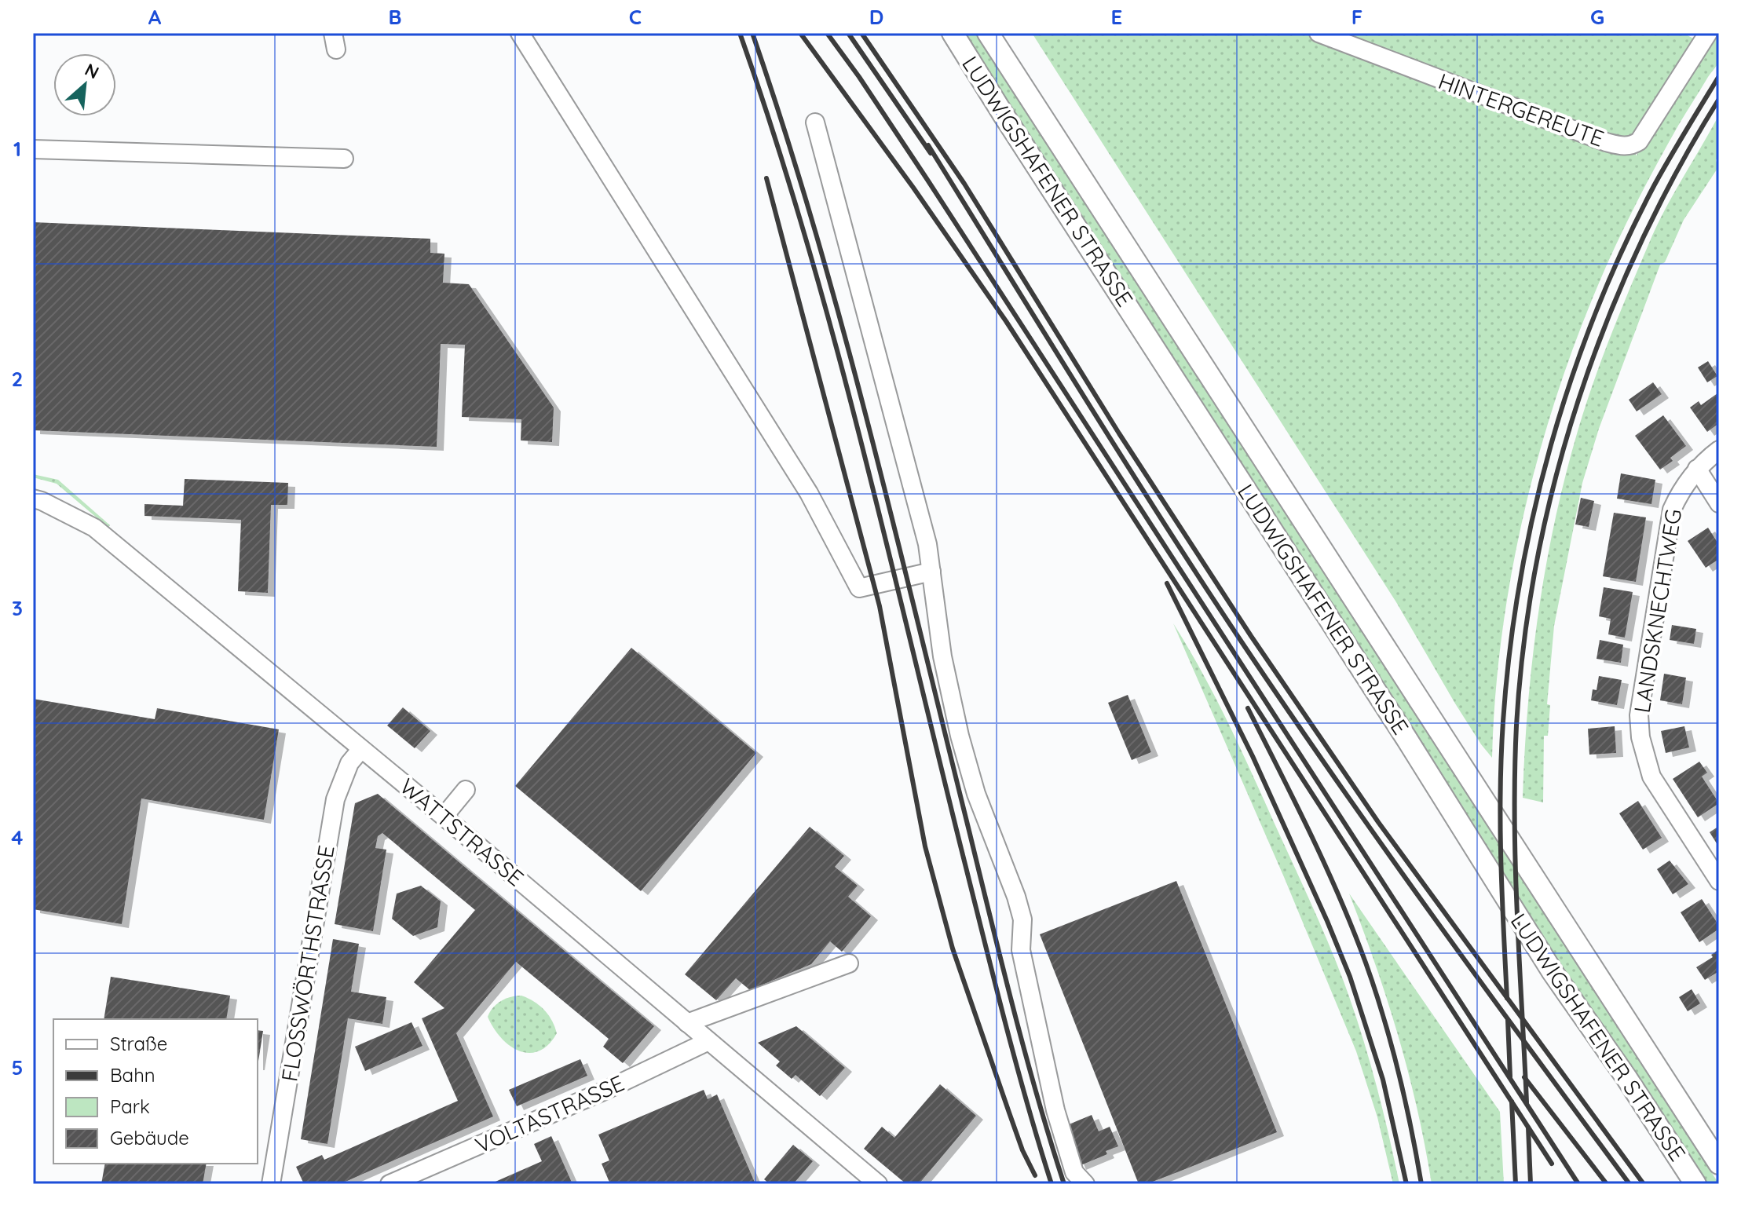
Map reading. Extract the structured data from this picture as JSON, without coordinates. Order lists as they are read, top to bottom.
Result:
{
  "streets": {
    "main road": ["LUDWIGSHAFENER STRASSE"],
    "street": [
      "HINTERGEREUTE",
      "LANDSKNECHTWEG",
      "WATTSTRASSE",
      "FLOSSWÖRTHSTRASSE",
      "VOLTASTRASSE"
    ]
  },
  "crossings": [
    ["WATTSTRASSE", "FLOSSWÖRTHSTRASSE"],
    ["WATTSTRASSE", "VOLTASTRASSE"]
  ],
  "legend": [
    "Straße",
    "Bahn",
    "Park",
    "Gebäude"
  ],
  "north": "top right",
  "grid": {
    "columns": [
      "A",
      "B",
      "C",
      "D",
      "E",
      "F",
      "G"
    ],
    "rows": [
      "1",
      "2",
      "3",
      "4",
      "5"
    ]
  }
}
